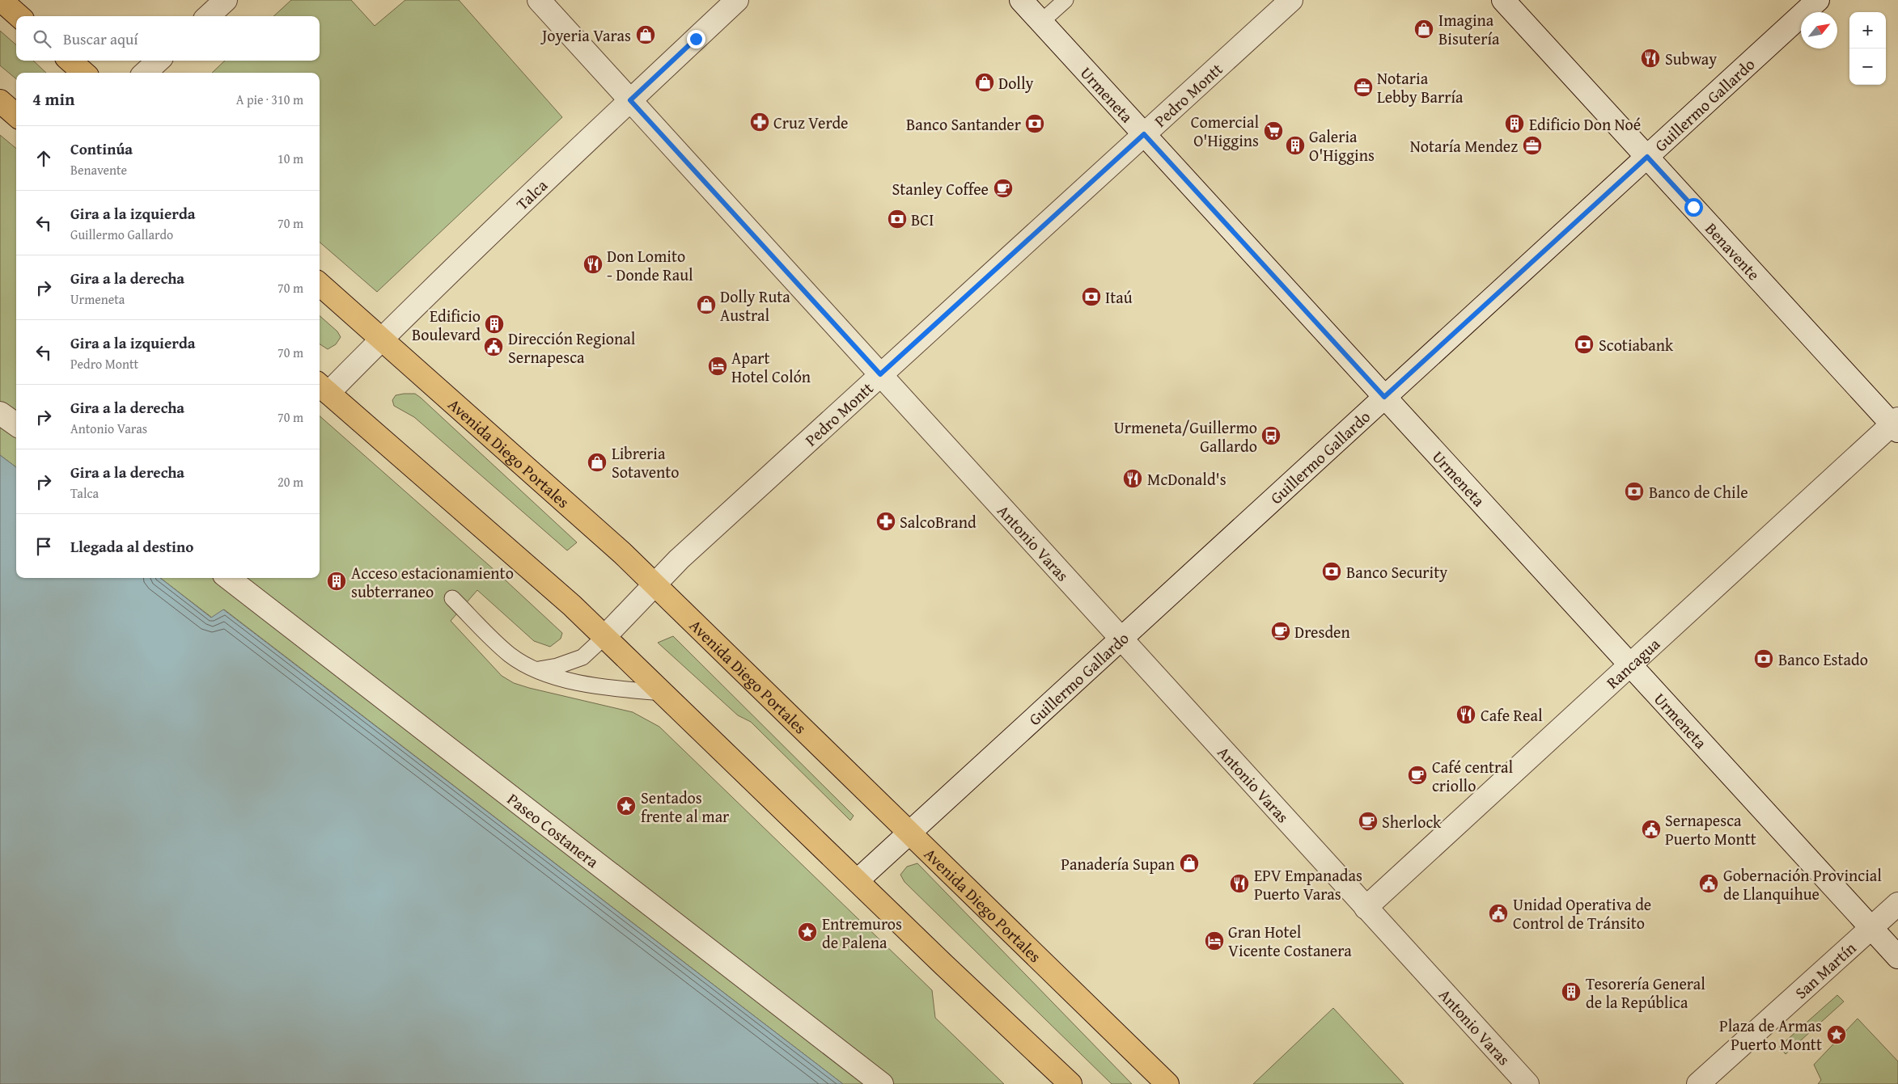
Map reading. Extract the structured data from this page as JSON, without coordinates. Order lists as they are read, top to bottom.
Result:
{
  "streets": {
    "highway": ["Avenida Diego Portales"],
    "street": [
      "Urmeneta",
      "Pedro Montt",
      "Guillermo Gallardo",
      "Talca",
      "Benavente",
      "Antonio Varas",
      "Rancagua",
      "Paseo Costanera",
      "San Martín"
    ]
  },
  "crossings": [
    ["Urmeneta", "Pedro Montt"],
    ["Urmeneta", "Guillermo Gallardo"],
    ["Urmeneta", "Rancagua"],
    ["Urmeneta", "San Martín"],
    ["Pedro Montt", "Avenida Diego Portales"],
    ["Pedro Montt", "Antonio Varas"],
    ["Guillermo Gallardo", "Benavente"],
    ["Guillermo Gallardo", "Avenida Diego Portales"],
    ["Guillermo Gallardo", "Antonio Varas"],
    ["Talca", "Avenida Diego Portales"],
    ["Talca", "Antonio Varas"],
    ["Benavente", "Rancagua"],
    ["Antonio Varas", "Rancagua"]
  ],
  "places": {
    "shop": [
      "Imagina Bisutería",
      "Joyeria Varas",
      "Dolly",
      "Dolly Ruta Austral",
      "Libreria Sotavento",
      "Panadería Supan"
    ],
    "restaurant": [
      "Subway",
      "Don Lomito - Donde Raul",
      "McDonald's",
      "Cafe Real",
      "EPV Empanadas Puerto Varas"
    ],
    "office": ["Notaria Lebby Barría", "Notaría Mendez"],
    "pharmacy": ["Cruz Verde", "SalcoBrand"],
    "bank": [
      "Banco Santander",
      "BCI",
      "Itaú",
      "Scotiabank",
      "Banco de Chile",
      "Banco Security",
      "Banco Estado"
    ],
    "building": [
      "Edificio Don Noé",
      "Galeria O'Higgins",
      "Edificio Boulevard",
      "Acceso estacionamiento subterraneo",
      "Tesorería General de la República"
    ],
    "supermarket": ["Comercial O'Higgins"],
    "cafe": [
      "Stanley Coffee",
      "Dresden",
      "Café central criollo",
      "Sherlock"
    ],
    "public building": [
      "Dirección Regional Sernapesca",
      "Sernapesca Puerto Montt",
      "Gobernación Provincial de Llanquihue",
      "Unidad Operativa de Control de Tránsito"
    ],
    "hotel": ["Apart Hotel Colón", "Gran Hotel Vicente Costanera"],
    "bus stop": ["Urmeneta/Guillermo Gallardo"],
    "place": ["Sentados frente al mar", "Entremuros de Palena", "Plaza de Armas Puerto Montt"]
  },
  "north": "top right",
  "page": {
    "map_buttons": ["+", "−"],
    "search": "Buscar aquí",
    "heading": ["4 min", "A pie · 310 m"],
    "list": [
      ["Continúa", "Benavente", "10 m"],
      ["Gira a la izquierda", "Guillermo Gallardo", "70 m"],
      ["Gira a la derecha", "Urmeneta", "70 m"],
      ["Gira a la izquierda", "Pedro Montt", "70 m"],
      ["Gira a la derecha", "Antonio Varas", "70 m"],
      ["Gira a la derecha", "Talca", "20 m"],
      "Llegada al destino"
    ]
  }
}
